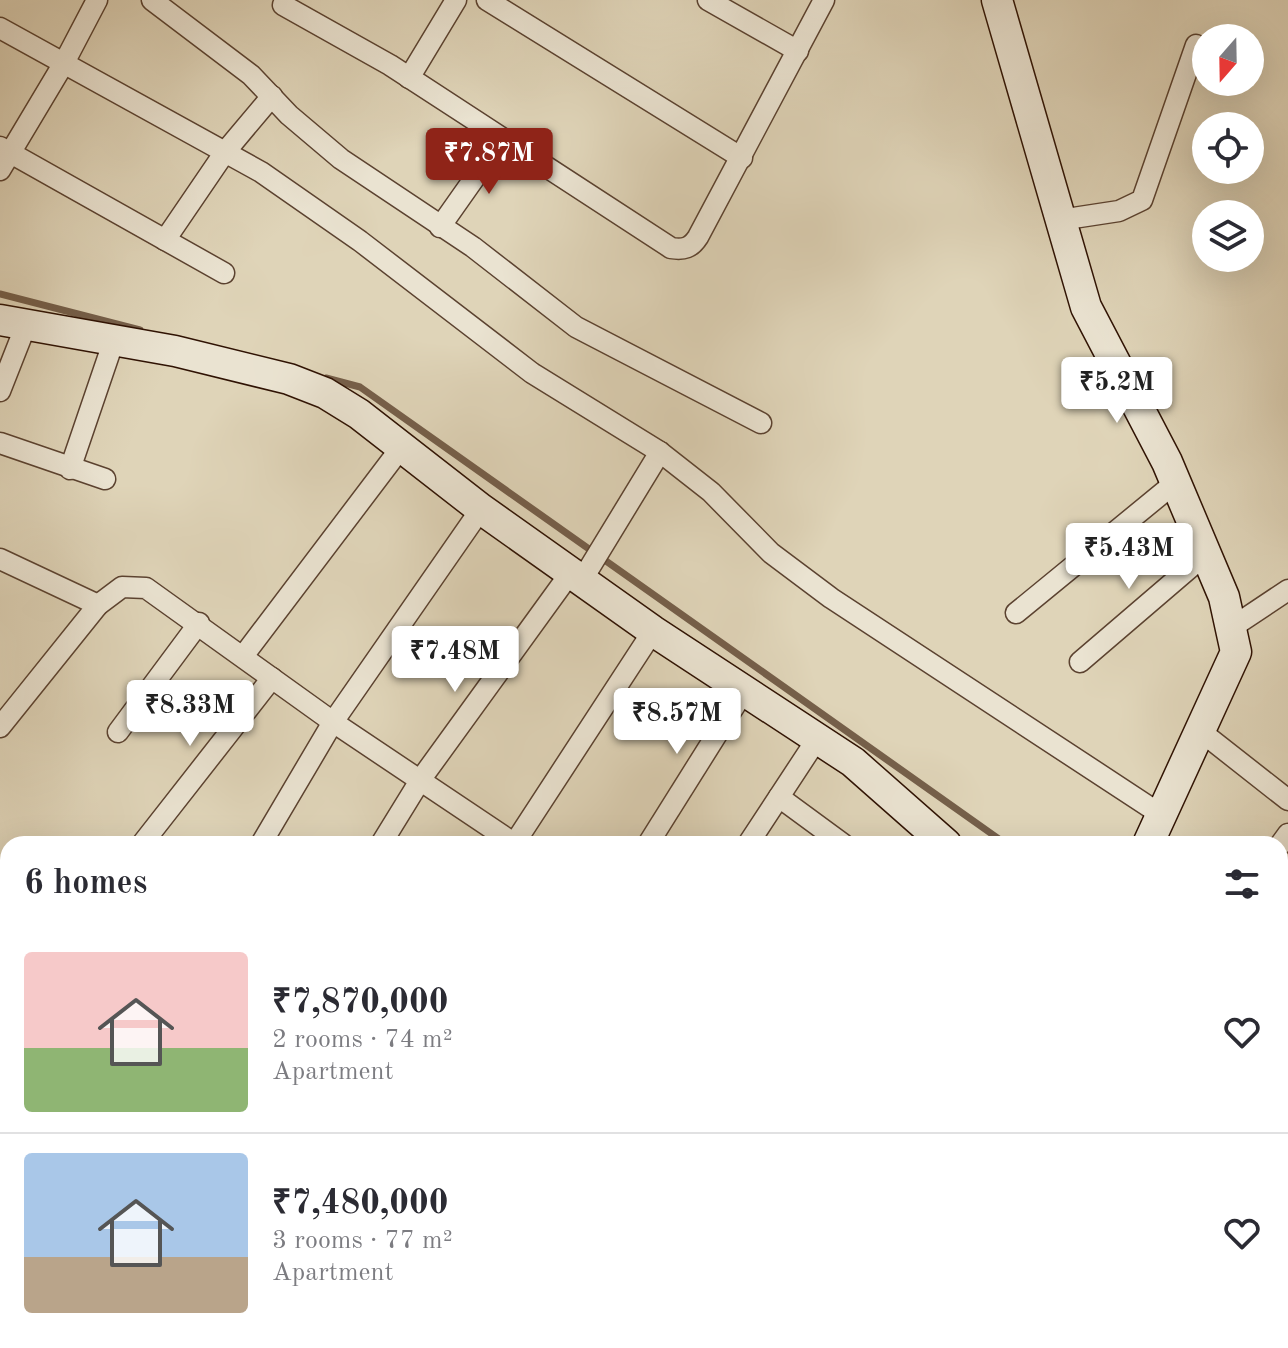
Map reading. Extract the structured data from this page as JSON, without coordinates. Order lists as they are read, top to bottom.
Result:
{
  "north": "bottom",
  "page": {
    "price": [
      "₹7.87M",
      "₹5.2M",
      "₹5.43M",
      "₹7.48M",
      "₹8.33M",
      "₹8.57M"
    ],
    "heading": "6 homes",
    "list": [
      {
        "name": "₹7,870,000",
        "note": "2 rooms · 74 m² · Apartment"
      },
      {
        "name": "₹7,480,000",
        "note": "3 rooms · 77 m² · Apartment"
      }
    ]
  }
}
